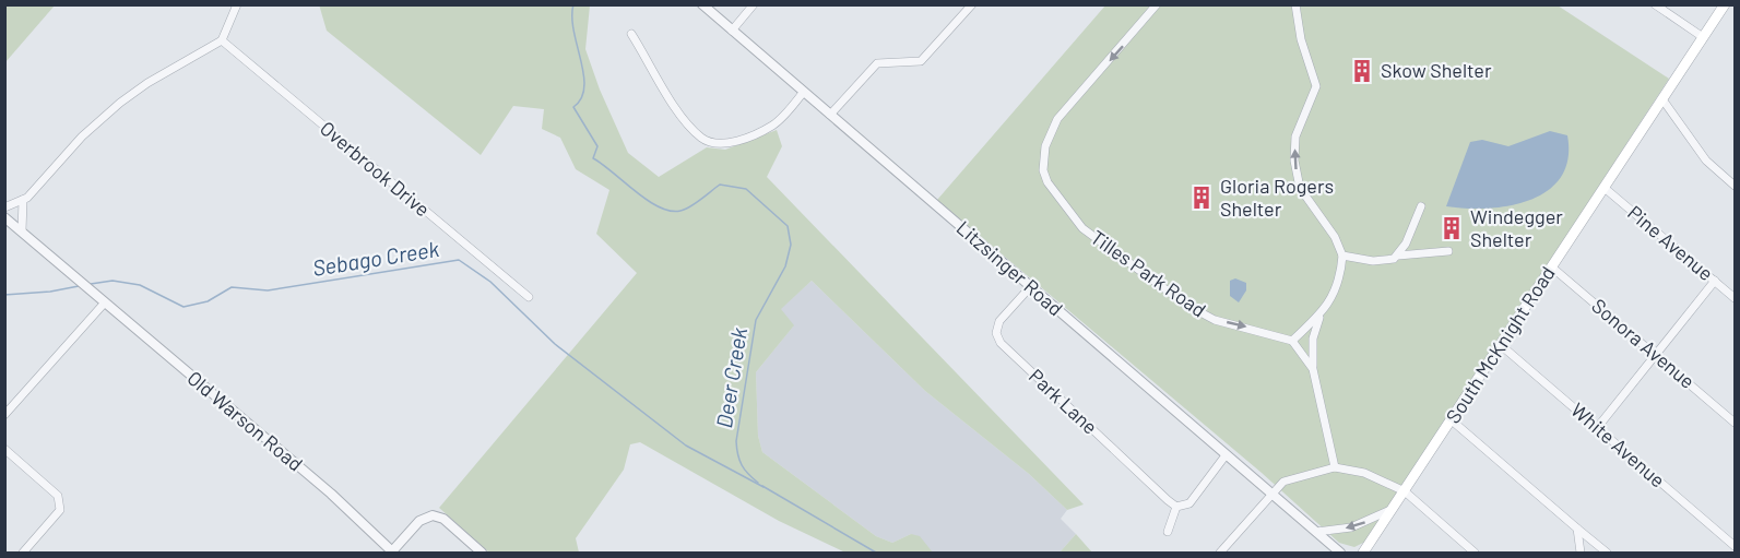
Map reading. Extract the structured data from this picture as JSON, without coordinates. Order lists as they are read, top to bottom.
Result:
{
  "streets": {
    "main road": ["South McKnight Road"],
    "street": [
      "Overbrook Drive",
      "Pine Avenue",
      "Litzsinger Road",
      "Tilles Park Road",
      "Sonora Avenue",
      "Park Lane",
      "Old Warson Road",
      "White Avenue"
    ]
  },
  "crossings": [
    ["Pine Avenue", "South McKnight Road"],
    ["Litzsinger Road", "Park Lane"],
    ["Sonora Avenue", "South McKnight Road"],
    ["South McKnight Road", "White Avenue"]
  ],
  "water": ["Sebago Creek", "Deer Creek"],
  "places": {
    "building": ["Skow Shelter", "Gloria Rogers Shelter", "Windegger Shelter"]
  }
}
